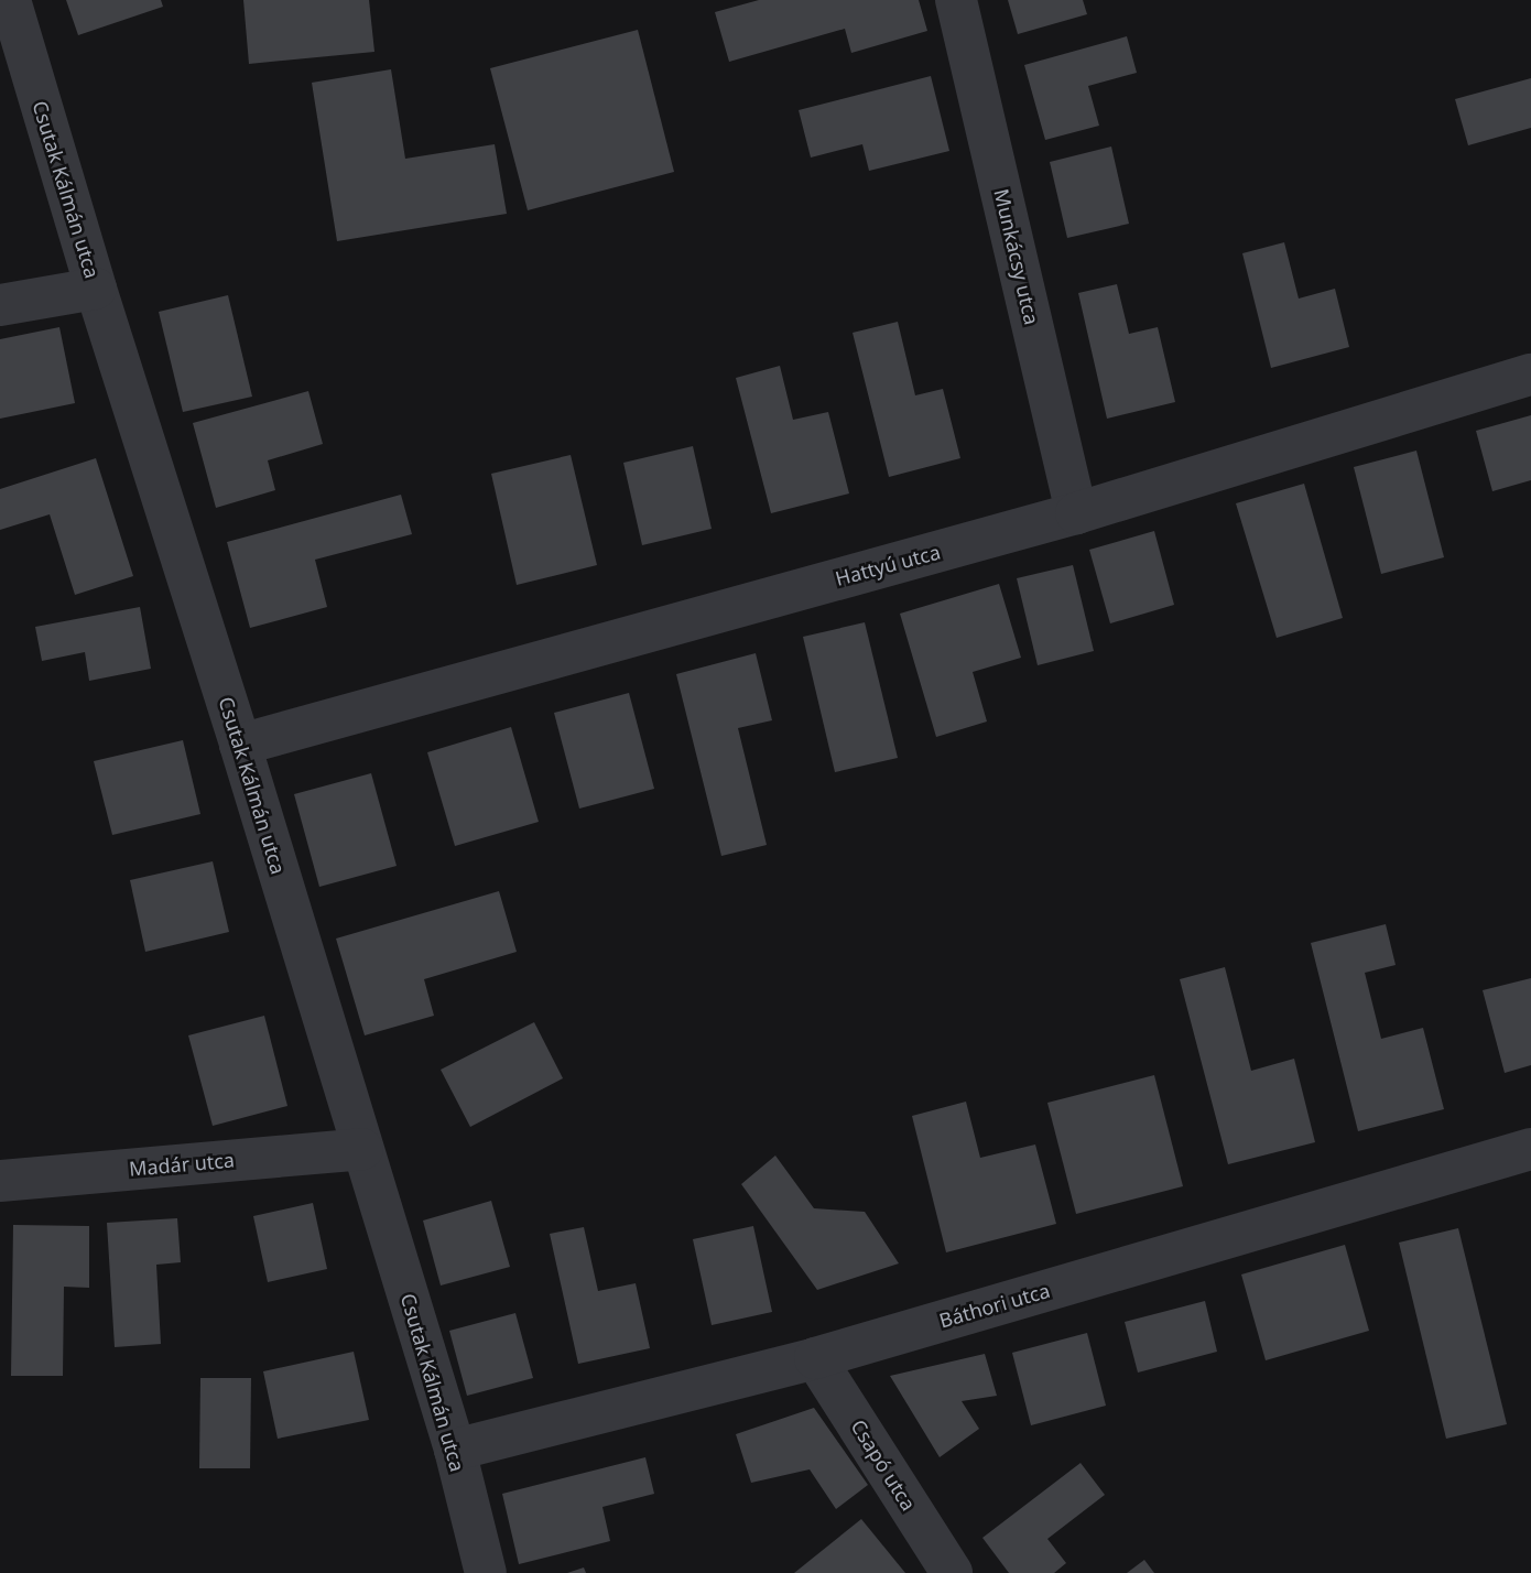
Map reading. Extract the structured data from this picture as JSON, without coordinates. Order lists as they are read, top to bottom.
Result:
{
  "streets": {
    "street": [
      "Csutak Kálmán utca",
      "Munkácsy utca",
      "Hattyú utca",
      "Madár utca",
      "Báthori utca",
      "Csapó utca"
    ]
  },
  "crossings": [
    ["Csutak Kálmán utca", "Hattyú utca"],
    ["Csutak Kálmán utca", "Madár utca"],
    ["Csutak Kálmán utca", "Báthori utca"],
    ["Munkácsy utca", "Hattyú utca"],
    ["Báthori utca", "Csapó utca"]
  ]
}
